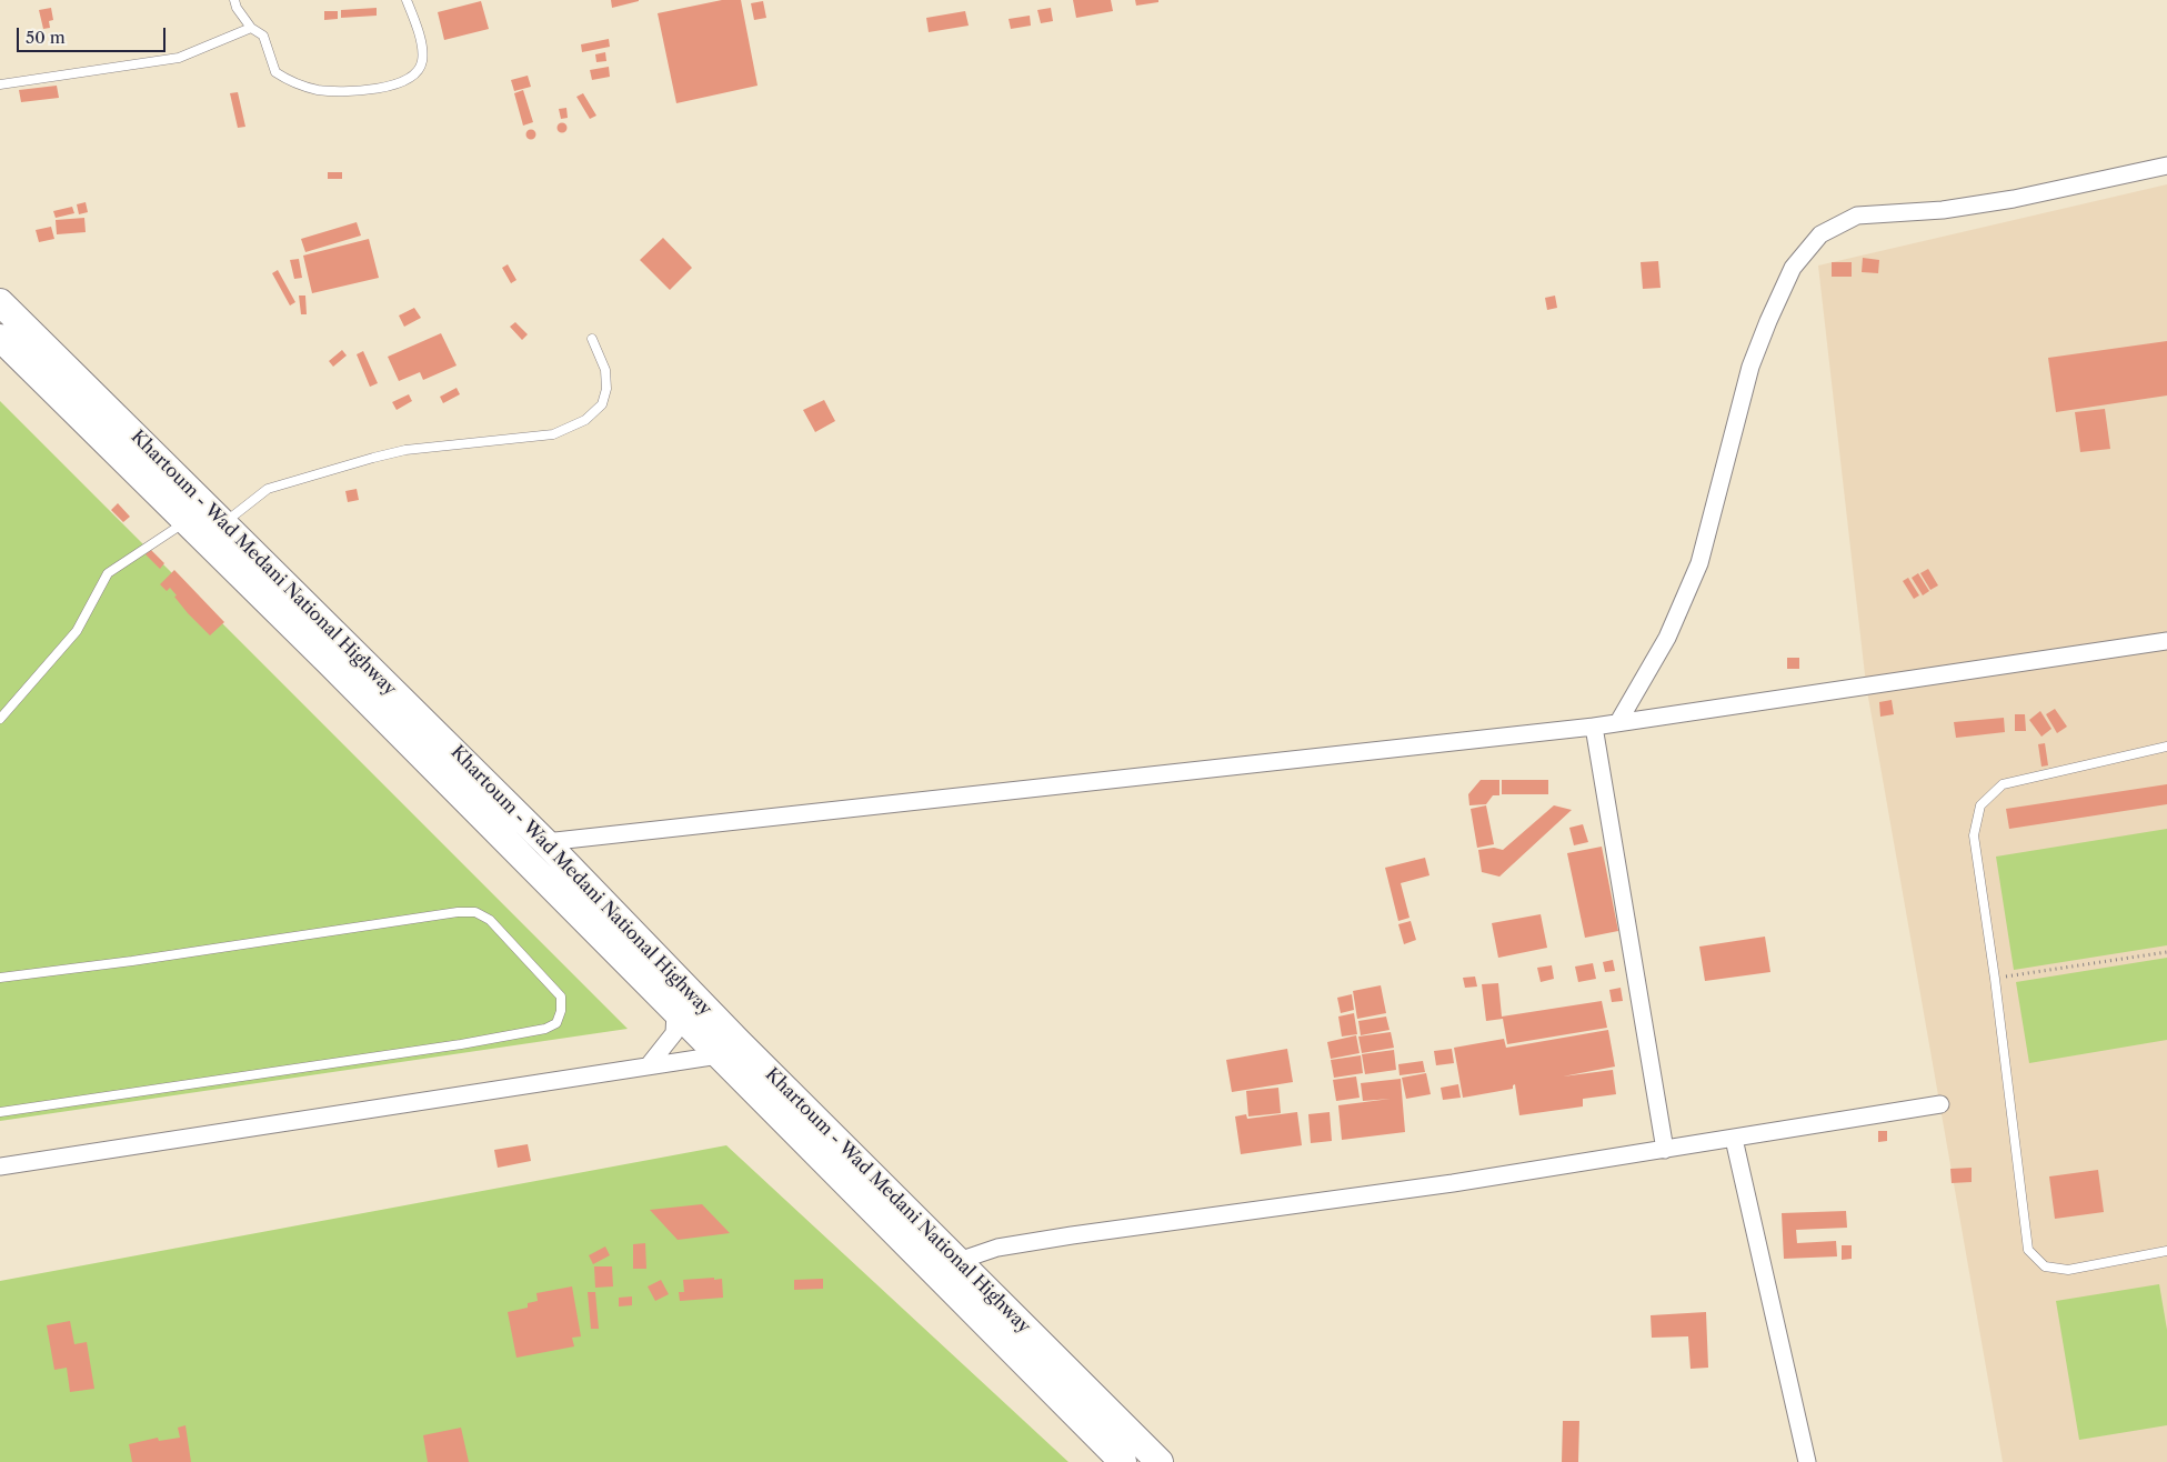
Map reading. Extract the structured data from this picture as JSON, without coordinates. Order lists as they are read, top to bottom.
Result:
{
  "streets": {
    "highway": ["Khartoum - Wad Medani National Highway"]
  },
  "scale_bar": "50 m"
}
